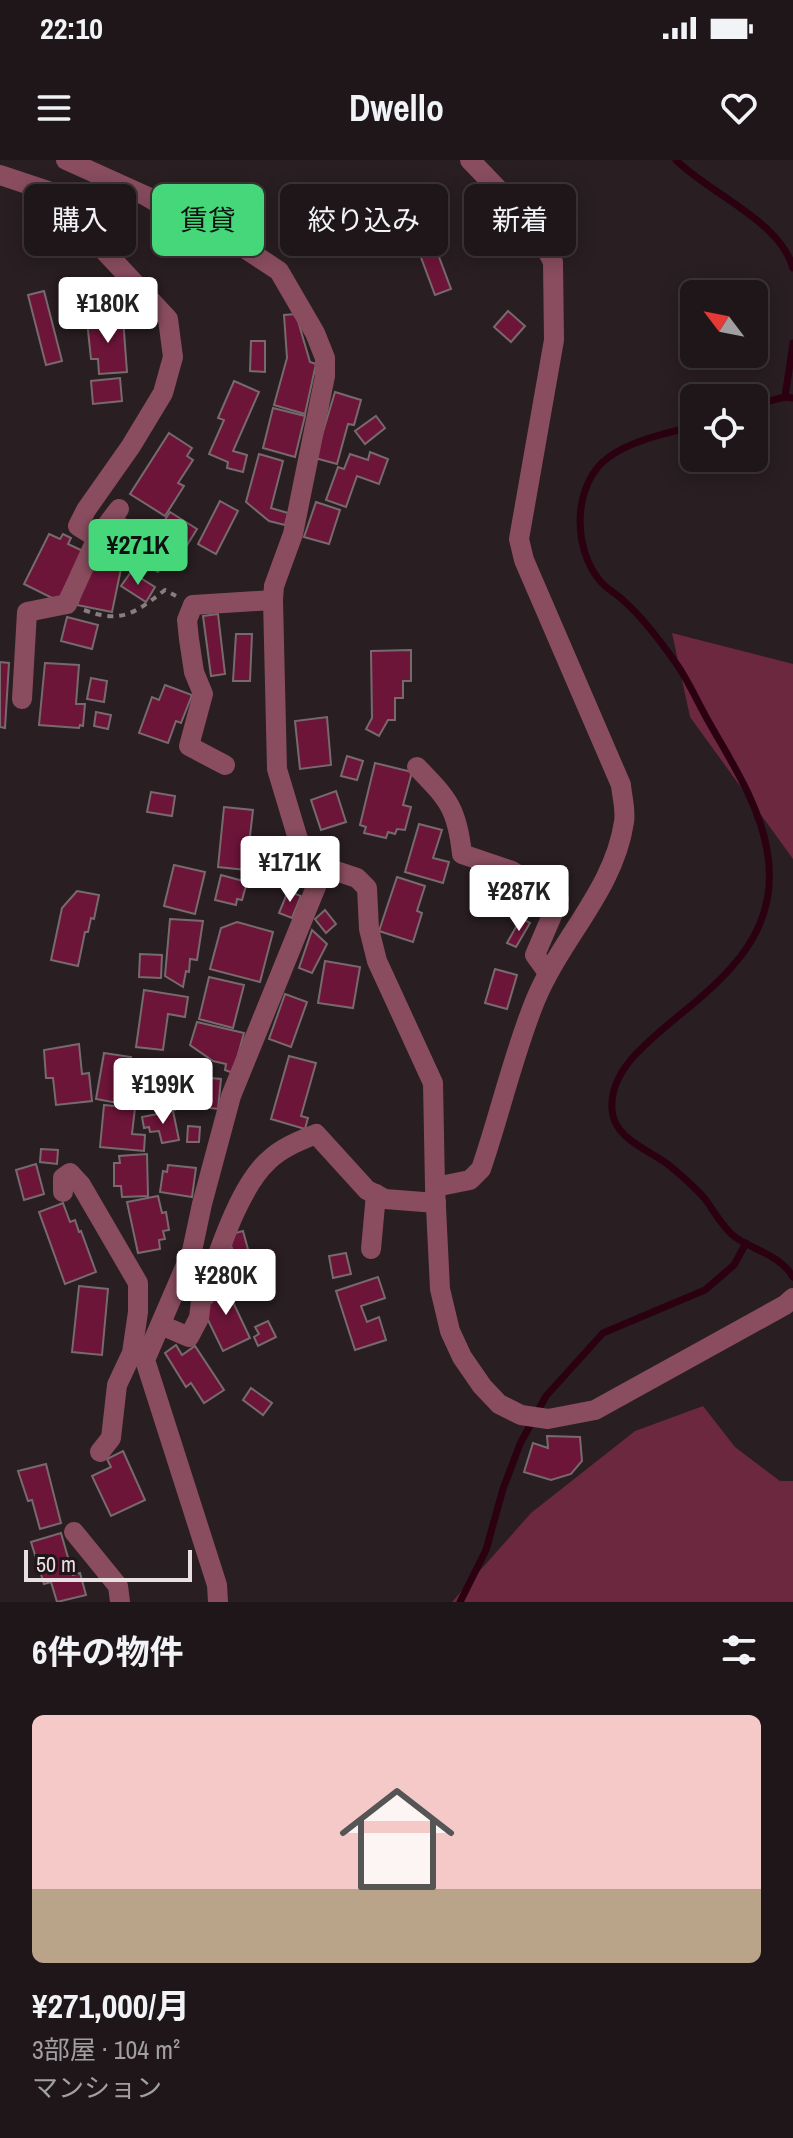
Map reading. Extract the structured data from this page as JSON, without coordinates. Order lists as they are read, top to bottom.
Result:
{
  "scale_bar": "50 m",
  "north": "top left",
  "page": {
    "status": "22:10",
    "header": "Dwello",
    "chip": [
      "購入",
      "賃貸",
      "絞り込み",
      "新着"
    ],
    "price": [
      "¥180K",
      "¥271K",
      "¥171K",
      "¥287K",
      "¥199K",
      "¥280K"
    ],
    "scale": "50 m",
    "heading": "6件の物件",
    "list": [
      {
        "name": "¥271,000/月",
        "note": "3部屋 · 104 m² · マンション"
      }
    ]
  }
}
